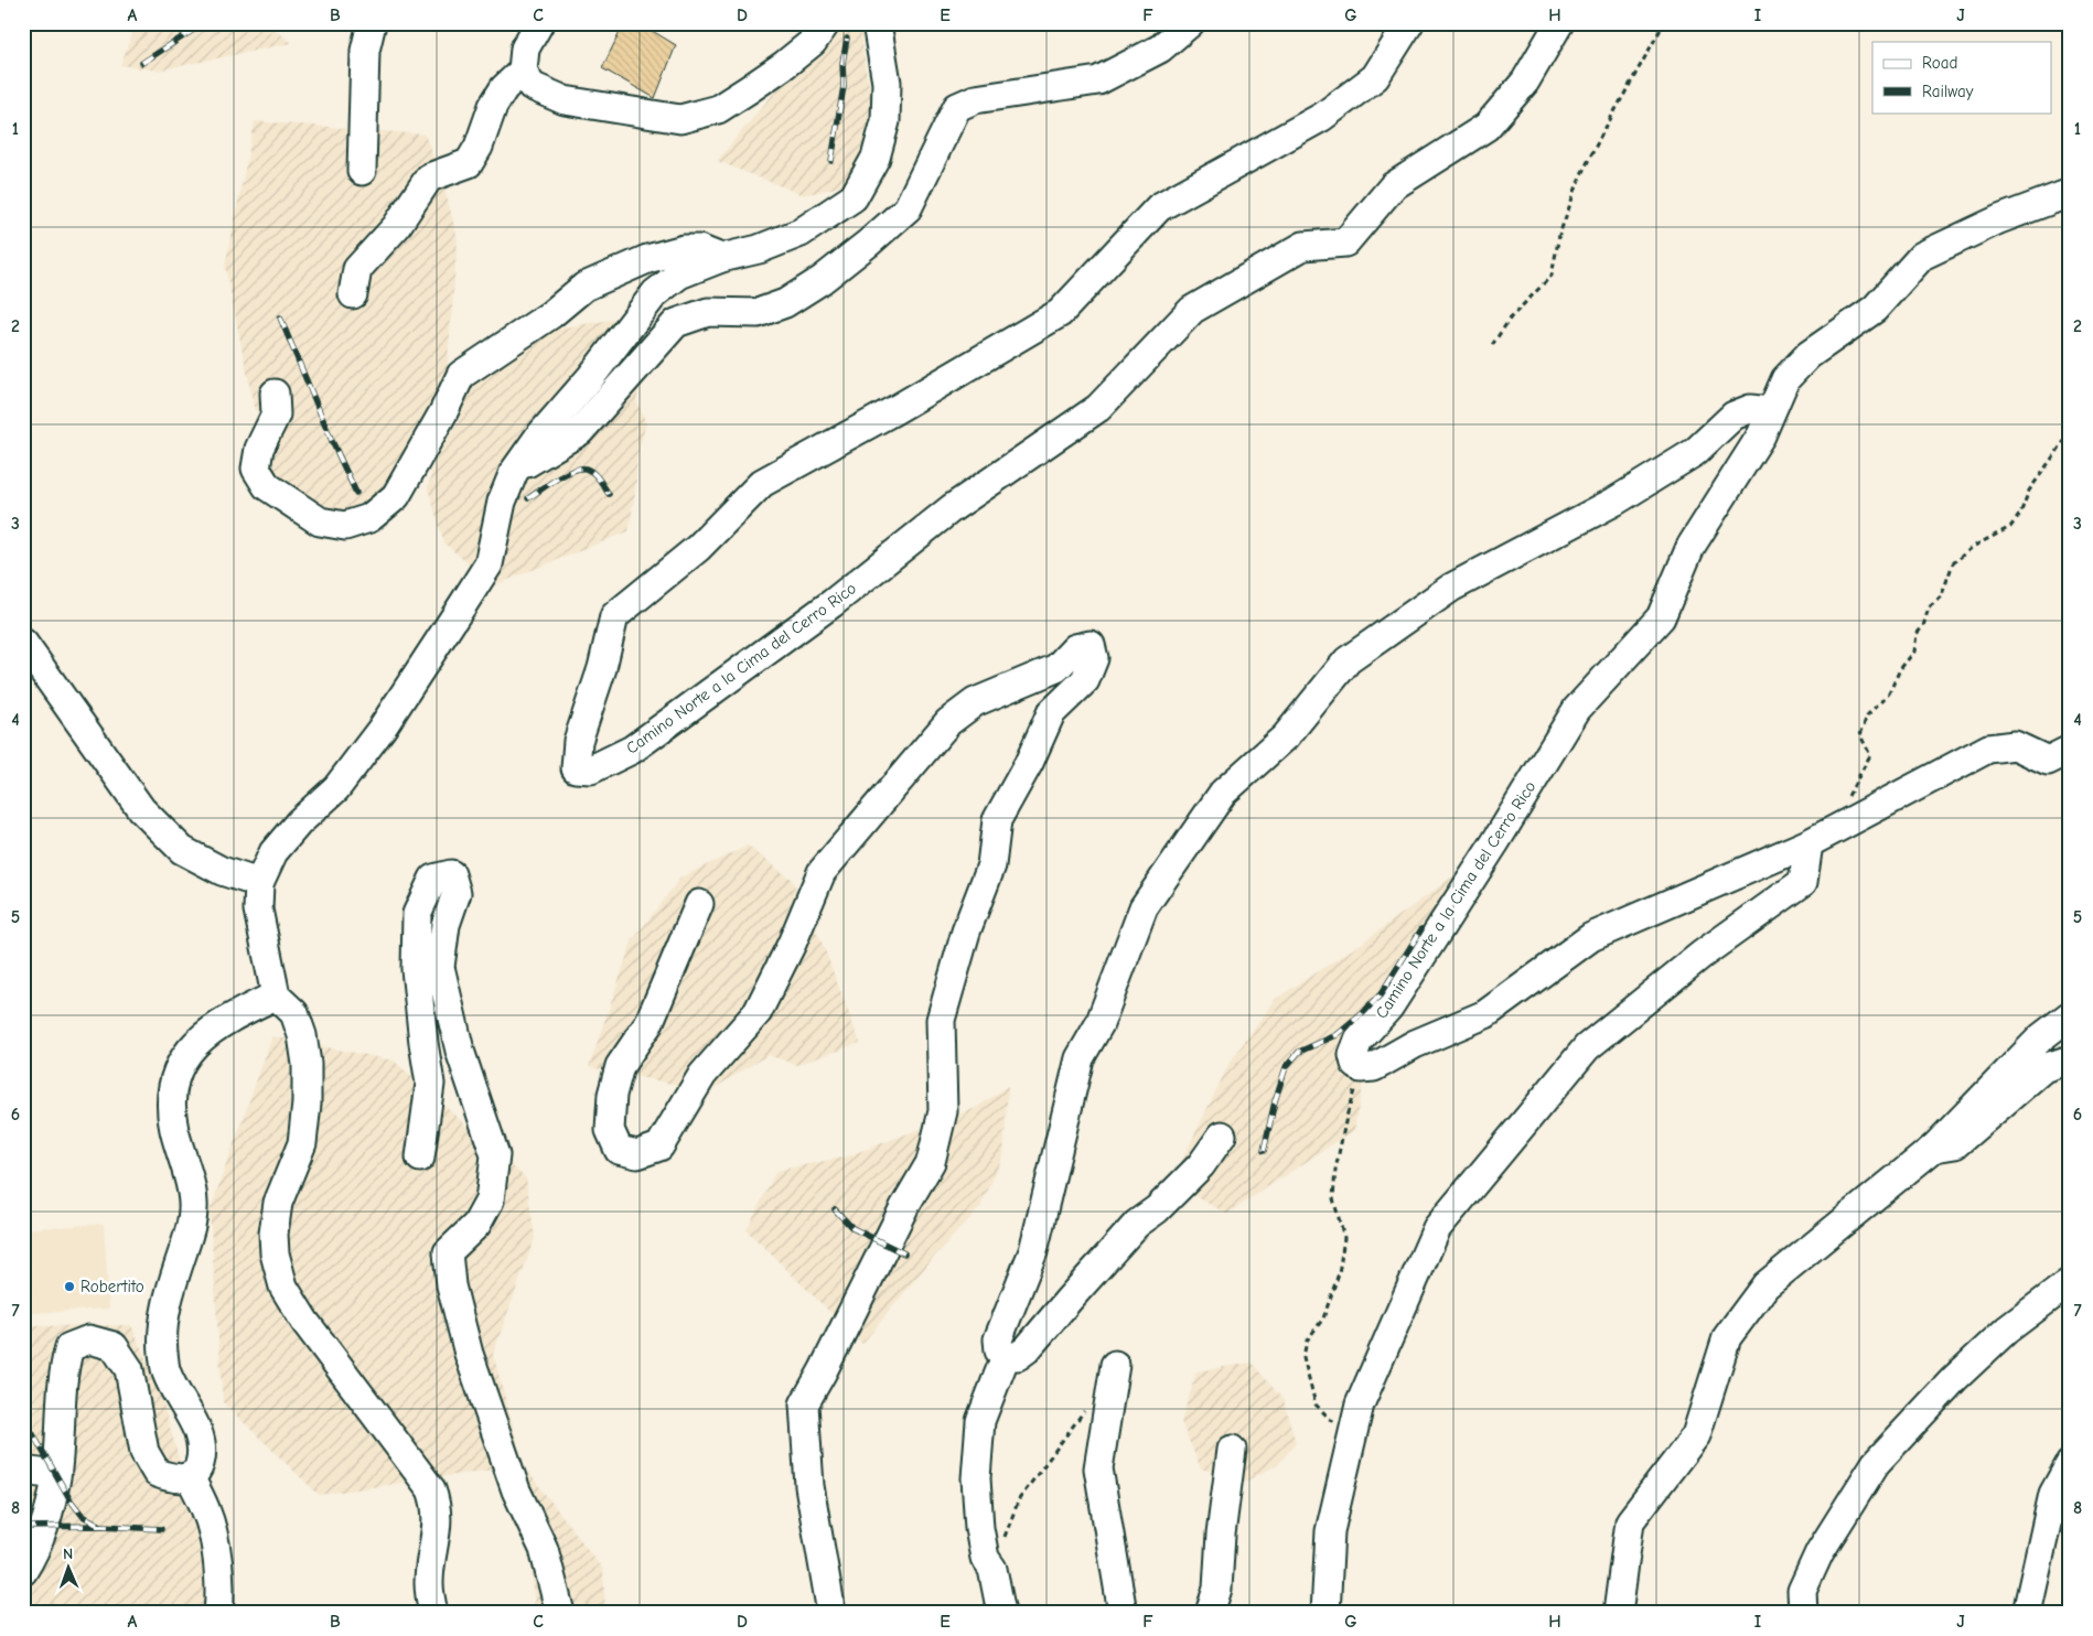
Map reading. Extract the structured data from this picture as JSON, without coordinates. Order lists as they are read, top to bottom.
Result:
{
  "streets": {
    "lane": ["Camino Norte a la Cima del Cerro Rico"]
  },
  "places": ["Robertito"],
  "legend": ["Road", "Railway"],
  "north": "top",
  "grid": {
    "columns": [
      "A",
      "B",
      "C",
      "D",
      "E",
      "F",
      "G",
      "H",
      "I",
      "J"
    ],
    "rows": [
      "1",
      "2",
      "3",
      "4",
      "5",
      "6",
      "7",
      "8"
    ]
  }
}
